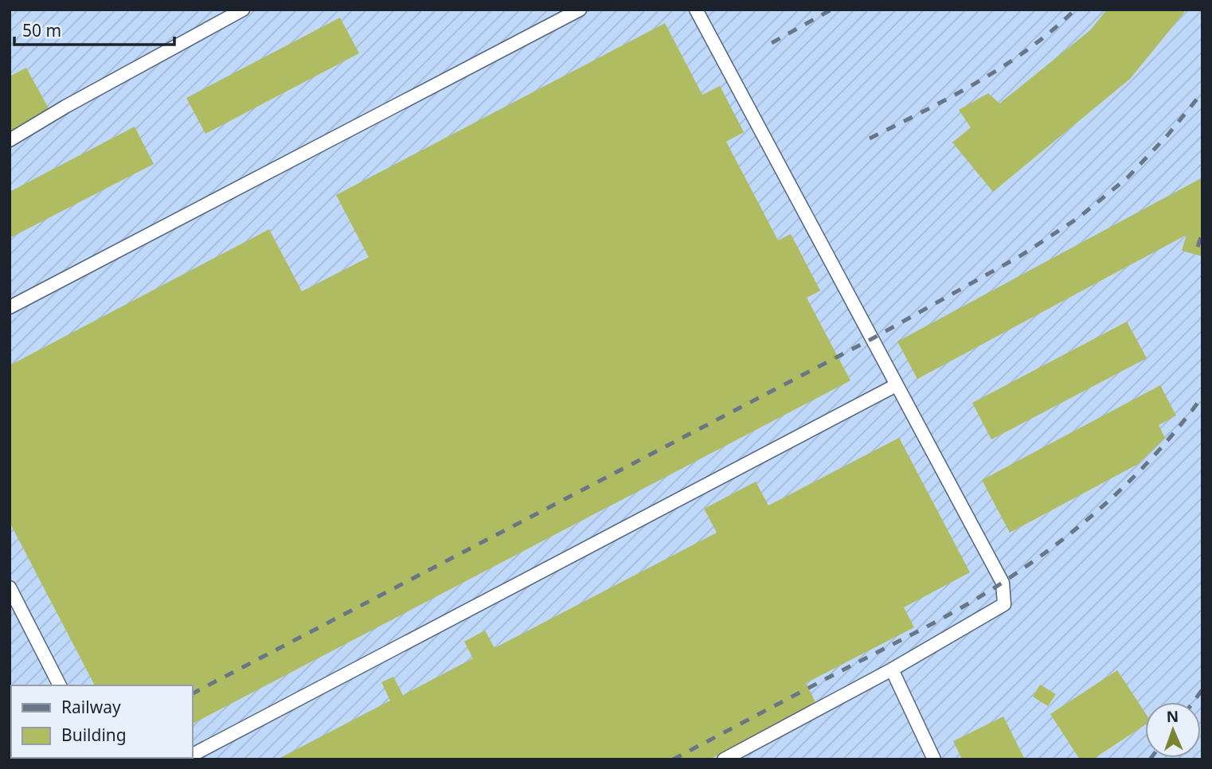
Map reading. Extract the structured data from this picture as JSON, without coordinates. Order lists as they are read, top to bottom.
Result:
{
  "legend": ["Railway", "Building"],
  "scale_bar": "50 m",
  "north": "top"
}
